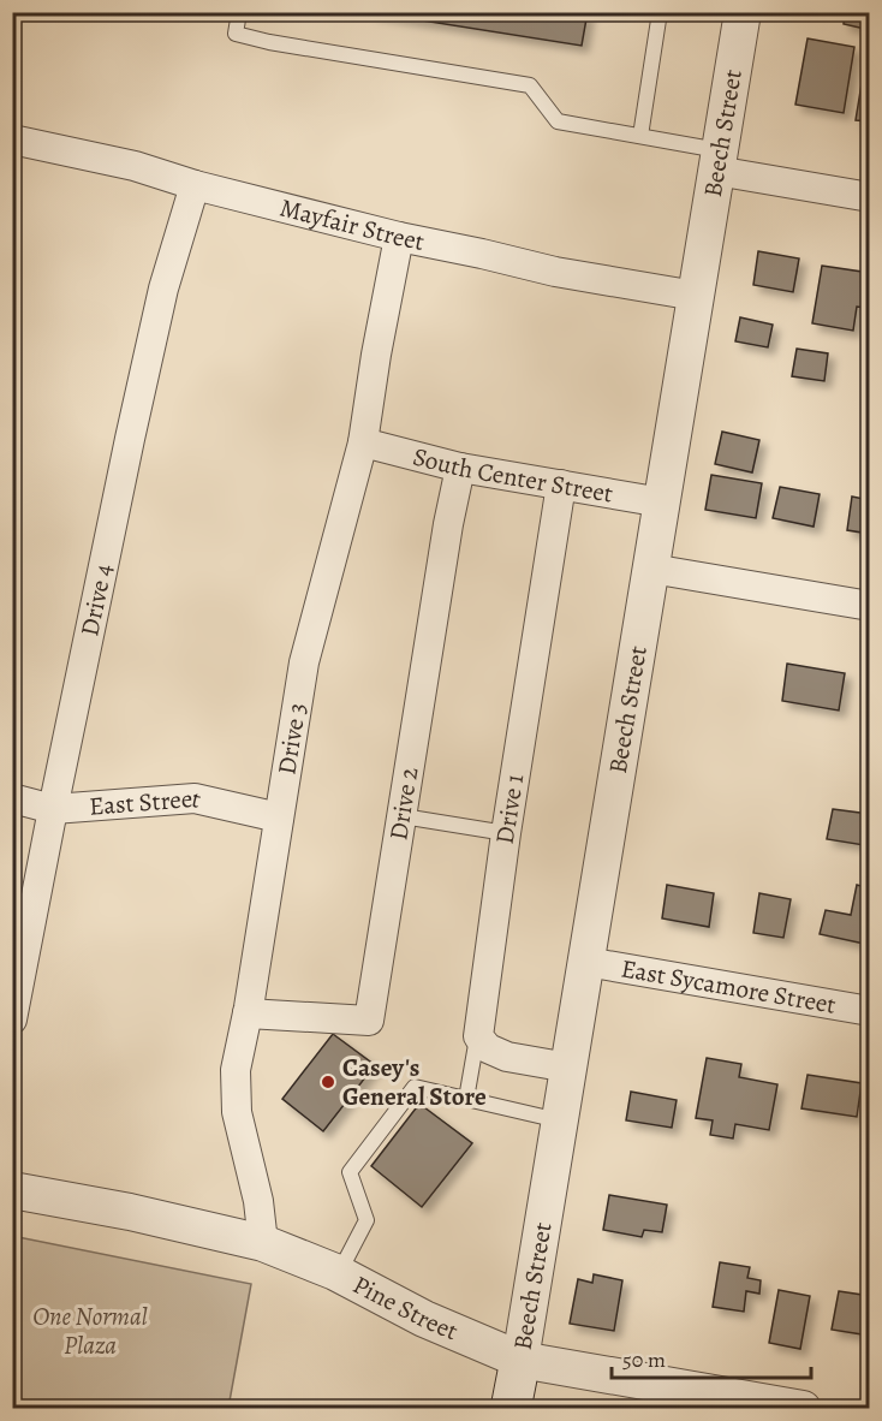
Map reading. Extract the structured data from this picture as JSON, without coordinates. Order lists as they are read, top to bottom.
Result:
{
  "streets": {
    "main road": ["Beech Street"],
    "street": [
      "Mayfair Street",
      "South Center Street",
      "Drive 4",
      "Drive 3",
      "Drive 2",
      "East Street",
      "Drive 1",
      "East Sycamore Street",
      "Pine Street"
    ]
  },
  "crossings": [
    ["Beech Street", "Mayfair Street"],
    ["Beech Street", "South Center Street"],
    ["Beech Street", "East Sycamore Street"],
    ["Beech Street", "Pine Street"],
    ["Mayfair Street", "Drive 4"],
    ["Mayfair Street", "Drive 3"],
    ["South Center Street", "Drive 3"],
    ["South Center Street", "Drive 2"],
    ["South Center Street", "Drive 1"],
    ["Drive 4", "East Street"],
    ["Drive 3", "Drive 2"],
    ["Drive 3", "East Street"],
    ["Drive 3", "Pine Street"]
  ],
  "parks": ["One Normal Plaza"],
  "places": ["Casey's General Store"],
  "scale_bar": "50 m"
}
